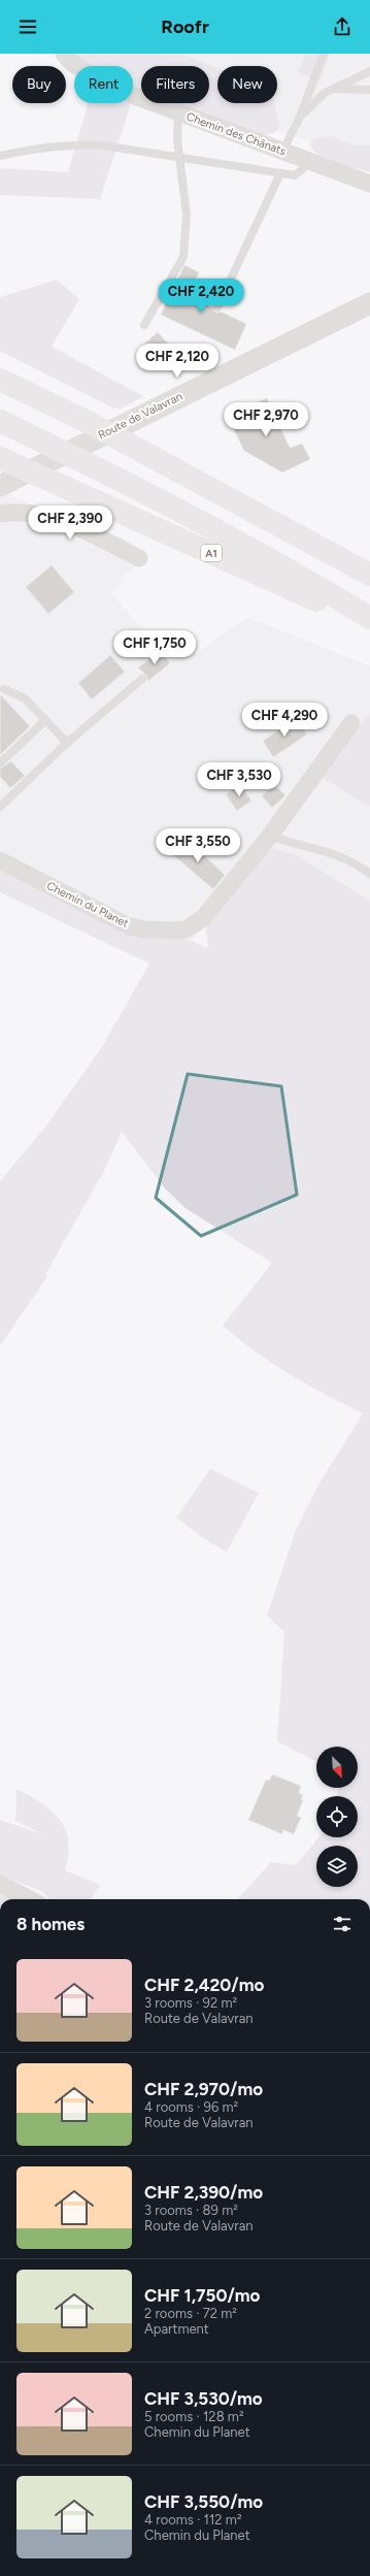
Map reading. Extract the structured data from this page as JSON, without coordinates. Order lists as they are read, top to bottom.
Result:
{
  "streets": {
    "highway": ["A1"],
    "street": ["Chemin des Chânats", "Route de Valavran", "Chemin du Planet"]
  },
  "north": "bottom right",
  "page": {
    "header": "Roofr",
    "chip": [
      "Buy",
      "Rent",
      "Filters",
      "New"
    ],
    "price": [
      "CHF 2,420",
      "CHF 2,120",
      "CHF 2,970",
      "CHF 2,390",
      "CHF 1,750",
      "CHF 4,290",
      "CHF 3,530",
      "CHF 3,550"
    ],
    "heading": "8 homes",
    "list": [
      {
        "name": "CHF 2,420/mo",
        "note": "3 rooms · 92 m² · Route de Valavran"
      },
      {
        "name": "CHF 2,970/mo",
        "note": "4 rooms · 96 m² · Route de Valavran"
      },
      {
        "name": "CHF 2,390/mo",
        "note": "3 rooms · 89 m² · Route de Valavran"
      },
      {
        "name": "CHF 1,750/mo",
        "note": "2 rooms · 72 m² · Apartment"
      },
      {
        "name": "CHF 3,530/mo",
        "note": "5 rooms · 128 m² · Chemin du Planet"
      },
      {
        "name": "CHF 3,550/mo",
        "note": "4 rooms · 112 m² · Chemin du Planet"
      }
    ]
  }
}
